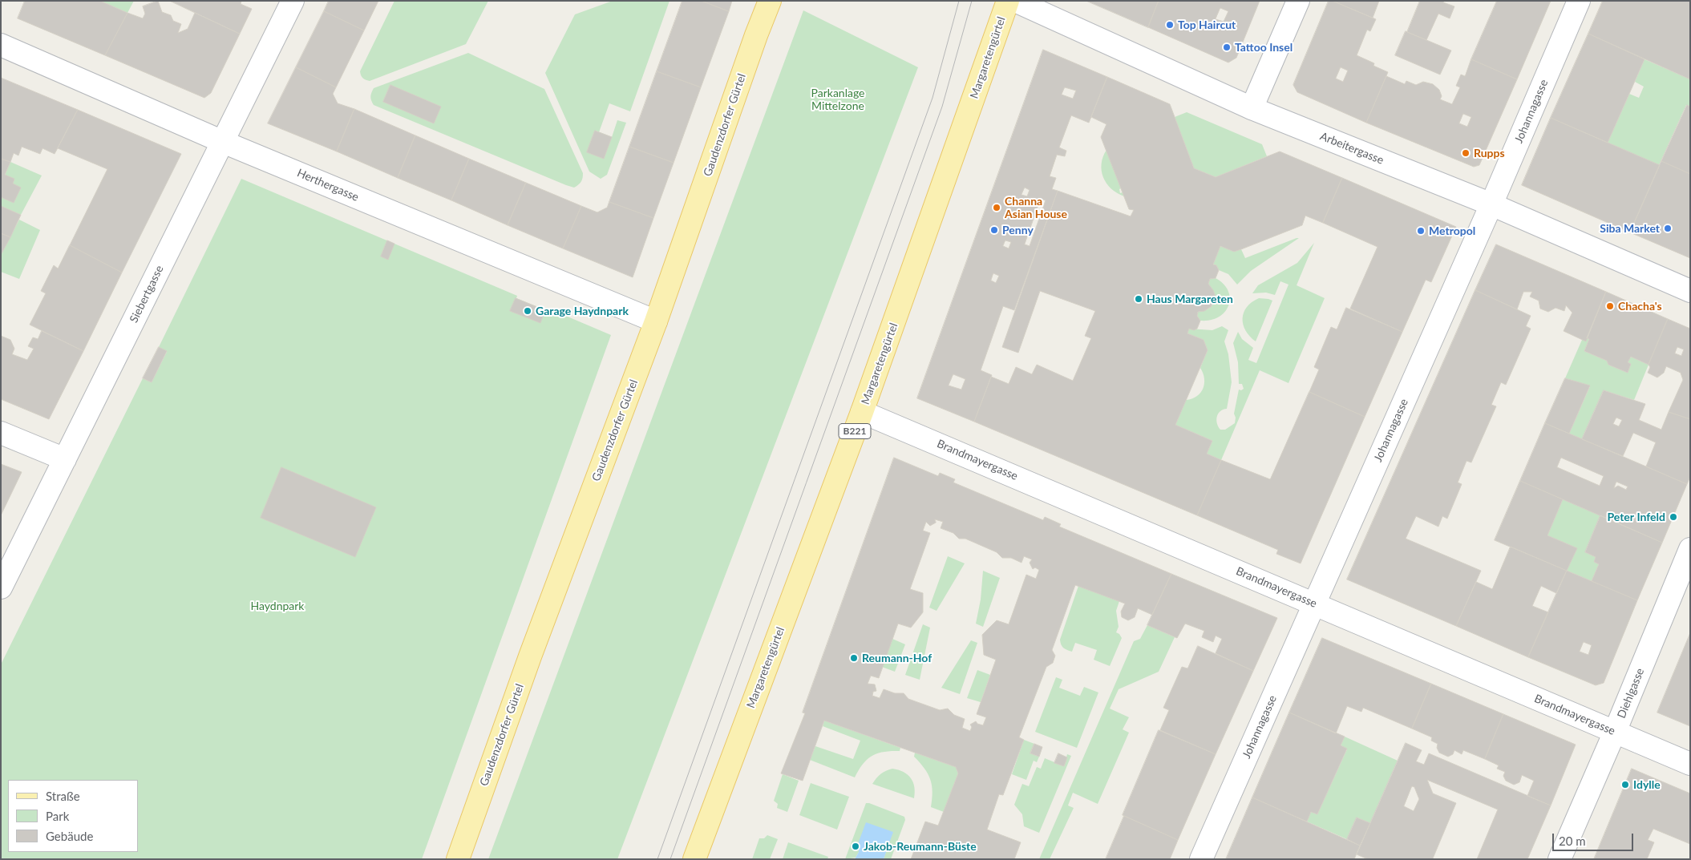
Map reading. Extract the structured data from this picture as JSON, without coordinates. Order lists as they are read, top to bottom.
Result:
{
  "streets": {
    "main road": ["Margaretengürtel", "Gaudenzdorfer Gürtel", "B221"],
    "street": [
      "Johannagasse",
      "Arbeitergasse",
      "Herthergasse",
      "Siebertgasse",
      "Brandmayergasse",
      "Diehlgasse"
    ]
  },
  "crossings": [
    ["Margaretengürtel", "Brandmayergasse"],
    ["Johannagasse", "Arbeitergasse"],
    ["Johannagasse", "Brandmayergasse"],
    ["Gaudenzdorfer Gürtel", "Herthergasse"],
    ["Herthergasse", "Siebertgasse"],
    ["Brandmayergasse", "Diehlgasse"]
  ],
  "parks": ["Parkanlage Mittelzone", "Haydnpark"],
  "places": [
    "Top Haircut",
    "Tattoo Insel",
    "Rupps",
    "Channa Asian House",
    "Siba Market",
    "Penny",
    "Metropol",
    "Haus Margareten",
    "Chacha's",
    "Garage Haydnpark",
    "Peter Infeld",
    "Reumann-Hof",
    "Idylle",
    "Jakob-Reumann-Büste"
  ],
  "legend": ["Straße", "Park", "Gebäude"],
  "scale_bar": "20 m"
}
